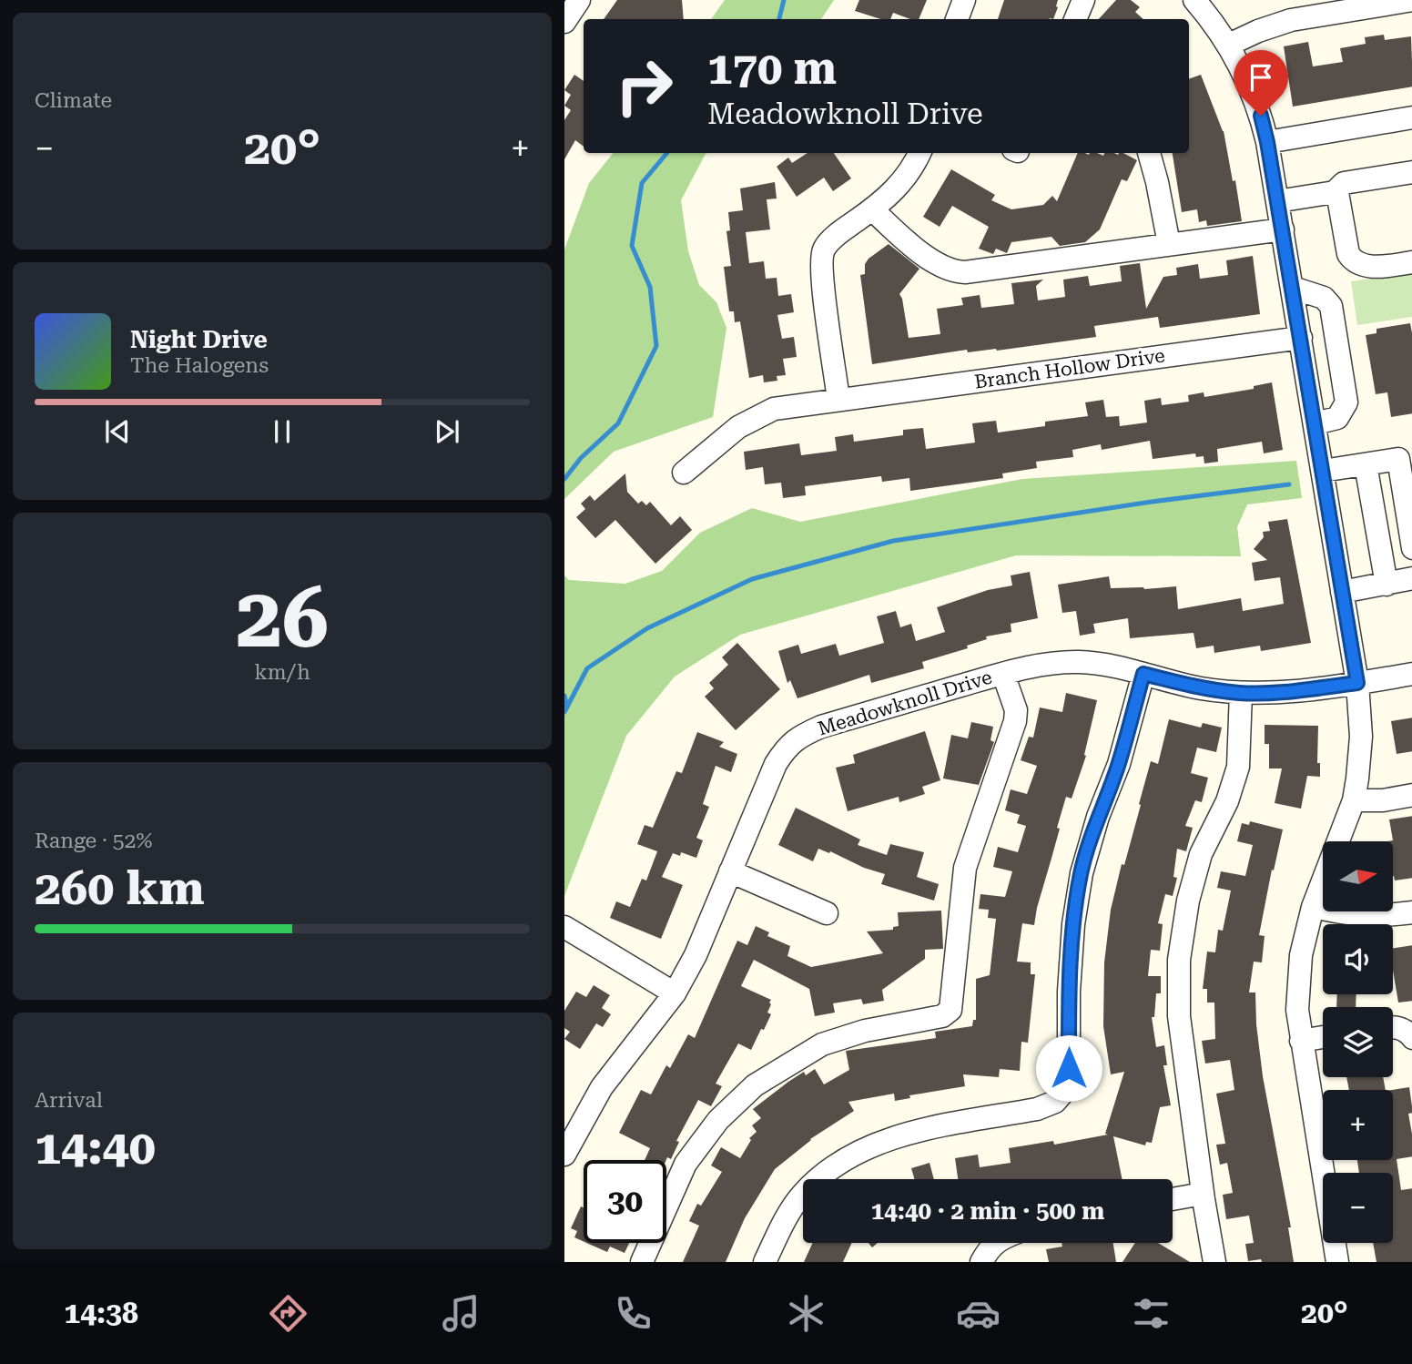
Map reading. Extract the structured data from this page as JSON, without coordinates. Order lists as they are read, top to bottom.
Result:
{
  "streets": {
    "street": ["Branch Hollow Drive", "Meadowknoll Drive"]
  },
  "north": "right",
  "page": {
    "tile": [
      "Climate",
      ["26", "km/h"],
      ["Range · 52%", "260 km"],
      ["Arrival", "14:40"]
    ],
    "turn": ["170 m", "Meadowknoll Drive"],
    "heat": ["−", "20°", "+"],
    "song": ["Night Drive", "The Halogens"],
    "map_buttons": ["+", "−"],
    "limit": "30",
    "trip": "14:40 · 2 min · 500 m",
    "tabs": ["14:38", "20°"]
  }
}
